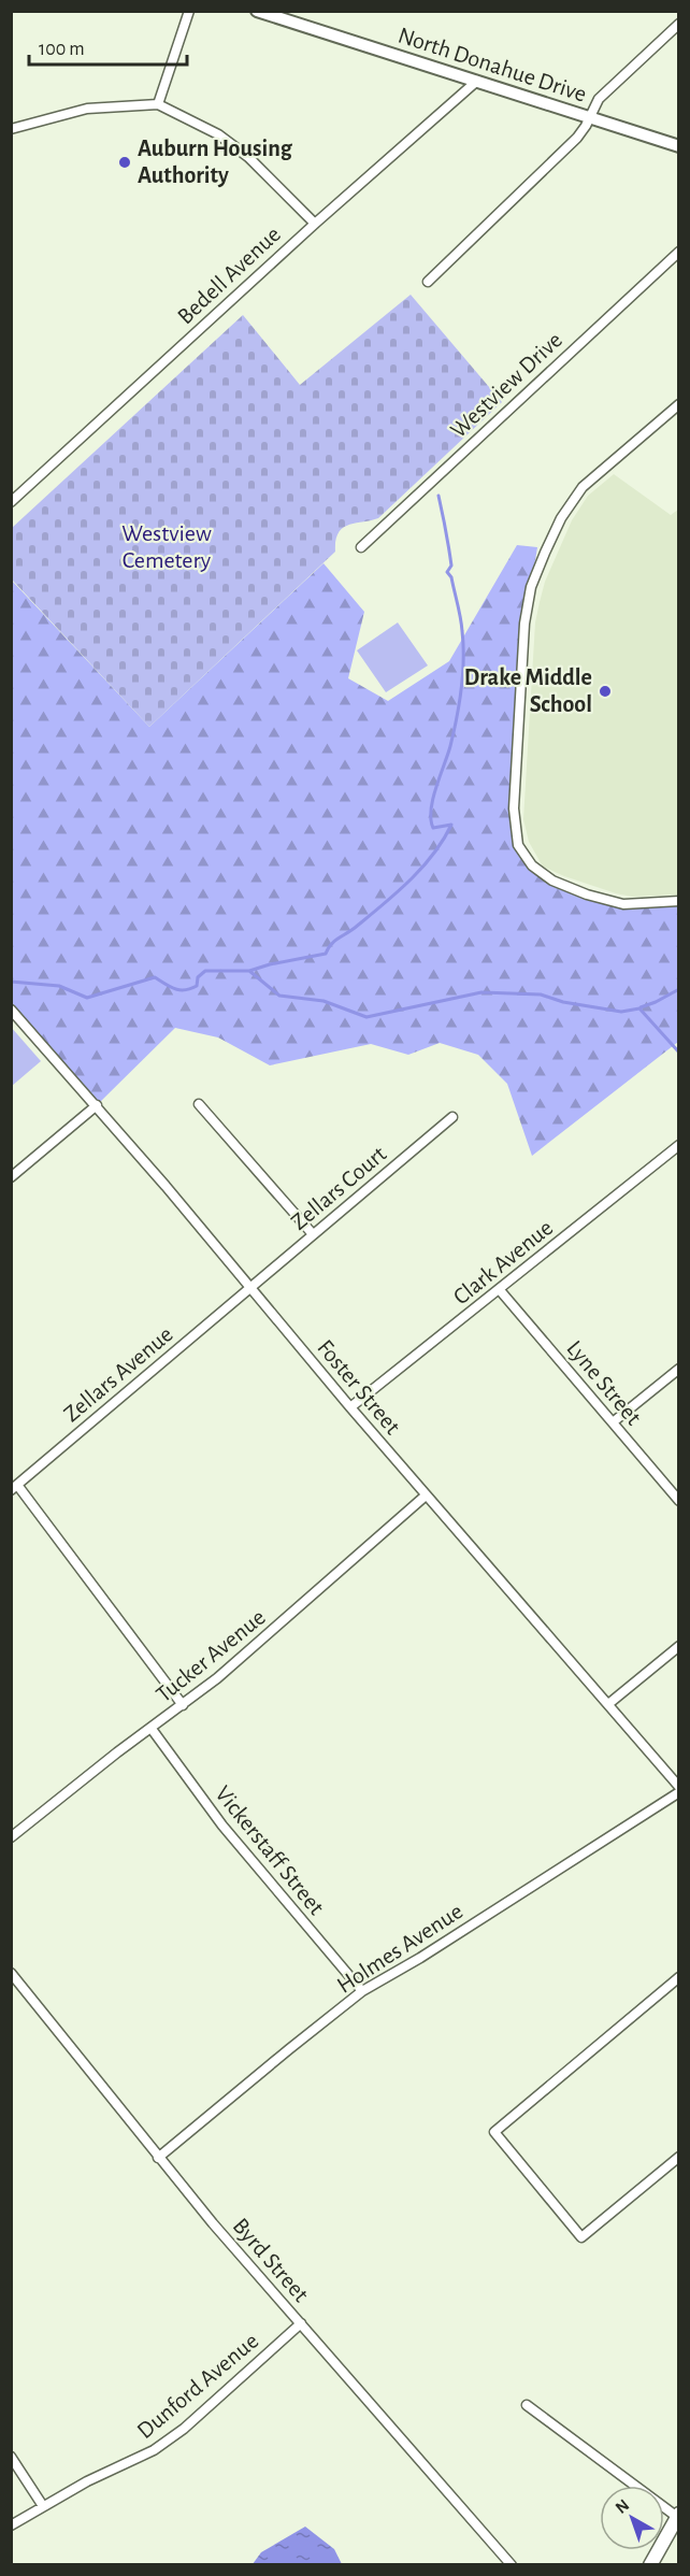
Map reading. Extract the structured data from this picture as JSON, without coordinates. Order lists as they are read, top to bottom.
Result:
{
  "streets": {
    "street": [
      "North Donahue Drive",
      "Bedell Avenue",
      "Westview Drive",
      "Zellars Court",
      "Clark Avenue",
      "Zellars Avenue",
      "Lyne Street",
      "Foster Street",
      "Tucker Avenue",
      "Vickerstaff Street",
      "Holmes Avenue",
      "Byrd Street",
      "Dunford Avenue"
    ]
  },
  "crossings": [
    ["North Donahue Drive", "Bedell Avenue"],
    ["Zellars Court", "Zellars Avenue"],
    ["Zellars Court", "Foster Street"],
    ["Clark Avenue", "Lyne Street"],
    ["Clark Avenue", "Foster Street"],
    ["Zellars Avenue", "Foster Street"],
    ["Foster Street", "Tucker Avenue"],
    ["Tucker Avenue", "Vickerstaff Street"],
    ["Vickerstaff Street", "Holmes Avenue"],
    ["Holmes Avenue", "Byrd Street"],
    ["Byrd Street", "Dunford Avenue"]
  ],
  "parks": ["Westview Cemetery"],
  "places": ["Auburn Housing Authority", "Drake Middle School"],
  "scale_bar": "100 m",
  "north": "top left"
}
